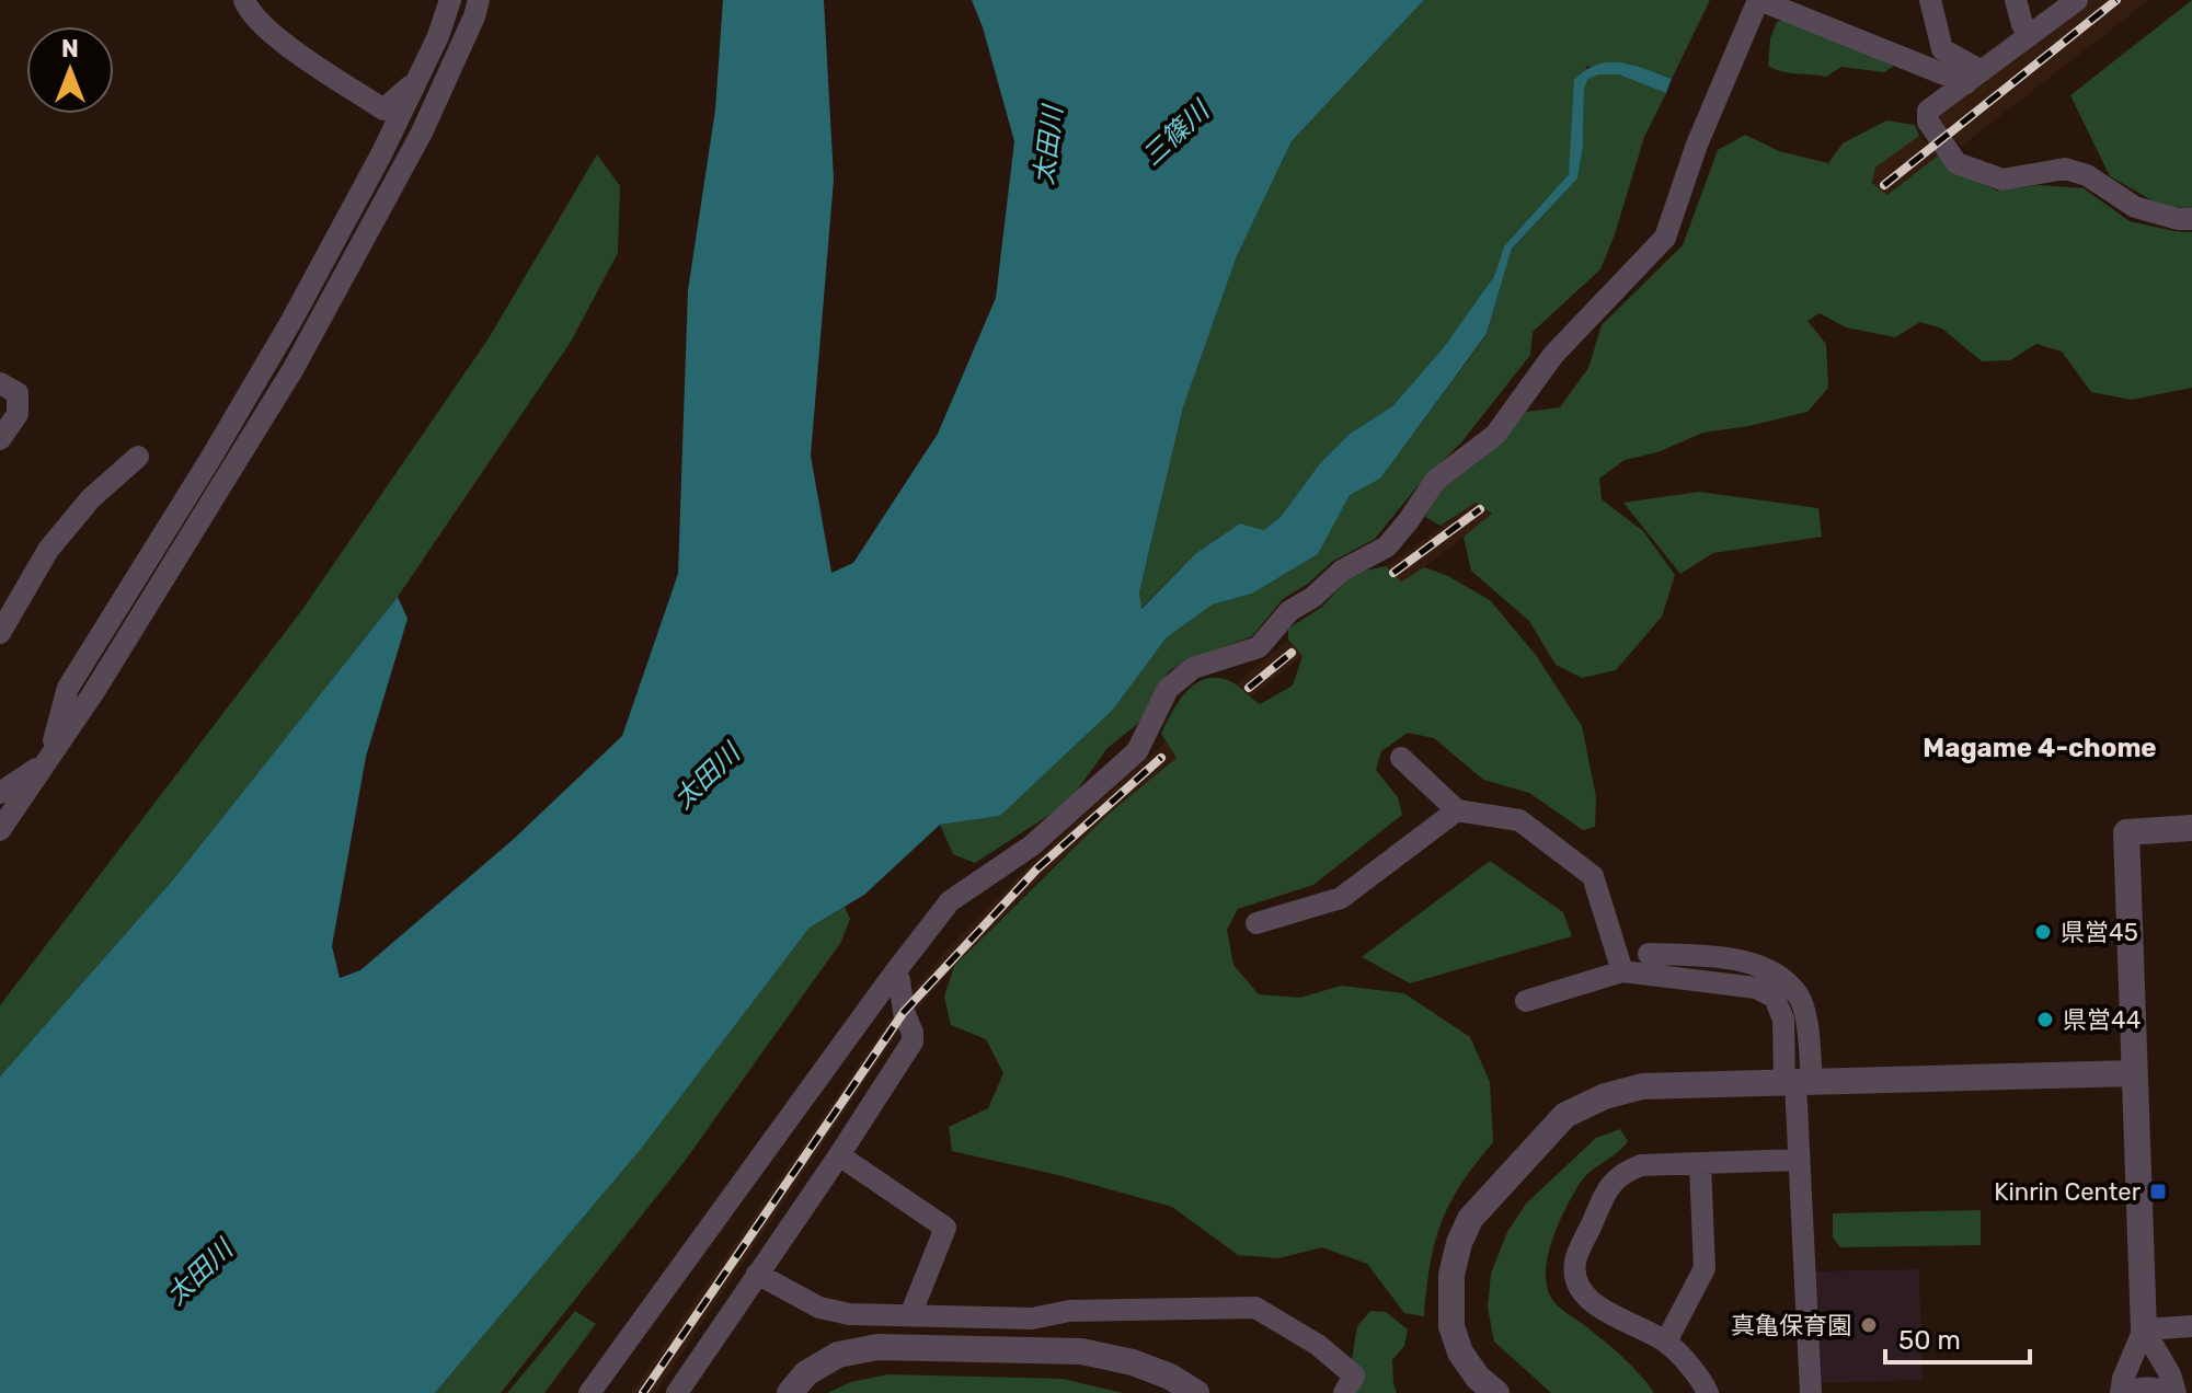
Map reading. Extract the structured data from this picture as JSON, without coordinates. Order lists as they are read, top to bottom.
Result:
{
  "districts": ["Magame 4-chome"],
  "water": ["三篠川", "太田川"],
  "places": {
    "other": ["県営45", "県営44", "真亀保育園"],
    "transit": ["Kinrin Center"]
  },
  "scale_bar": "50 m",
  "north": "top"
}
